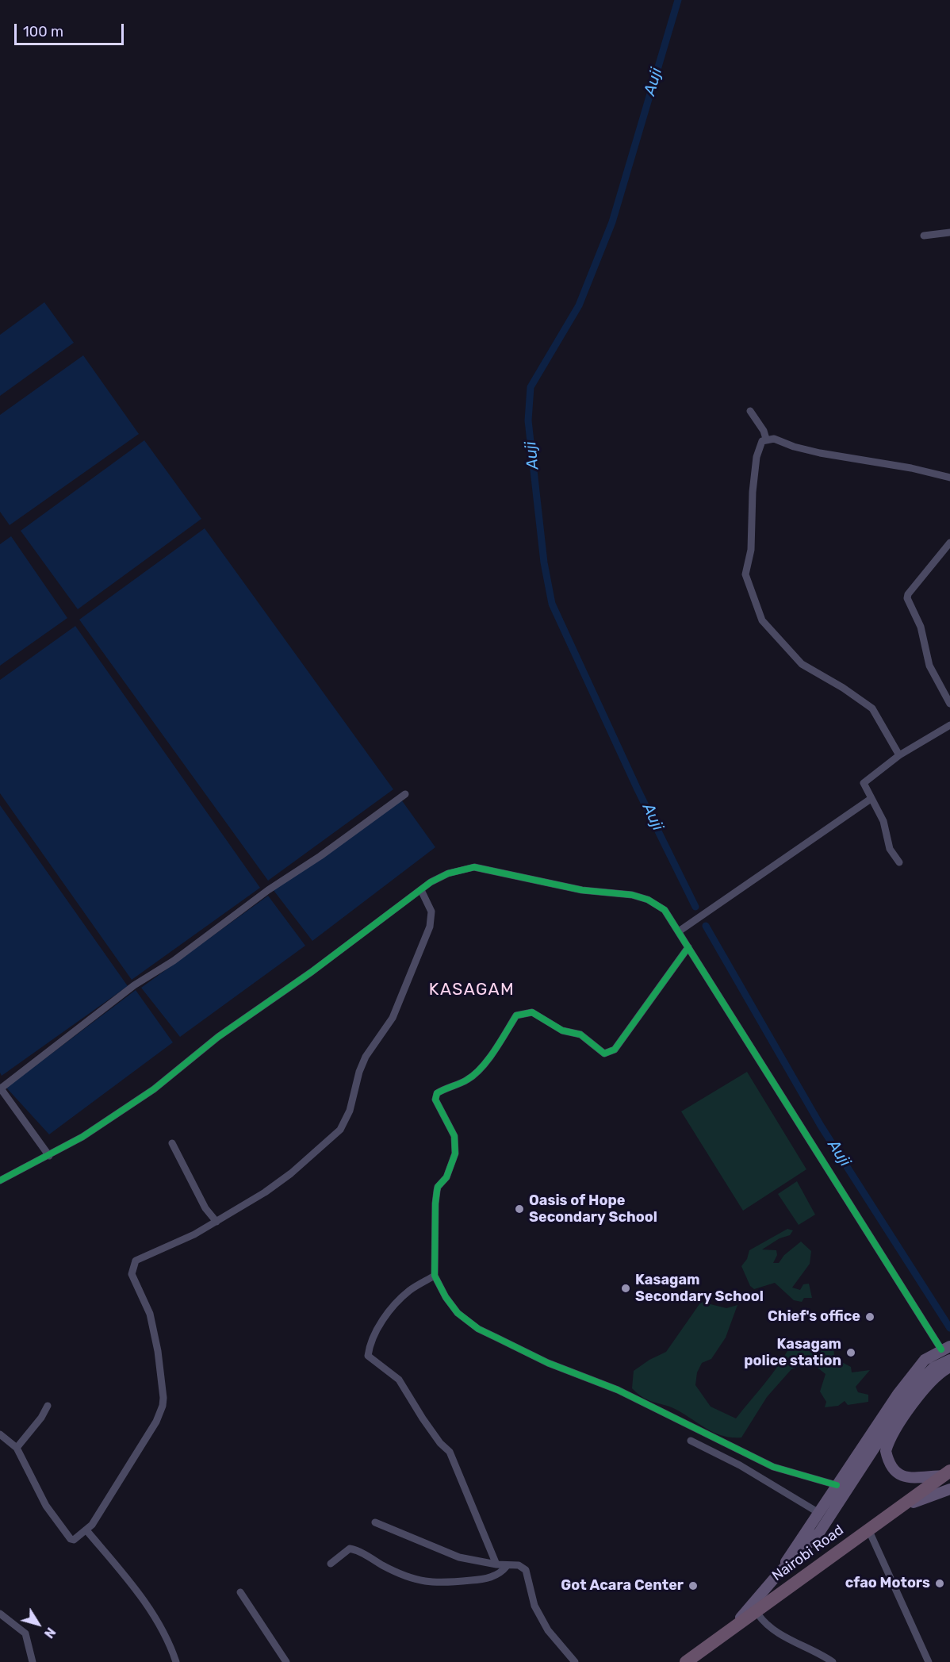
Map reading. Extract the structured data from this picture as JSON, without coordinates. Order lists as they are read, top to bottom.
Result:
{
  "streets": {
    "highway": ["Nairobi Road"]
  },
  "districts": ["KASAGAM"],
  "water": ["Auji"],
  "places": [
    "Oasis of Hope Secondary School",
    "Kasagam Secondary School",
    "Chief's office",
    "Kasagam police station",
    "cfao Motors",
    "Got Acara Center"
  ],
  "scale_bar": "100 m",
  "north": "bottom right"
}
